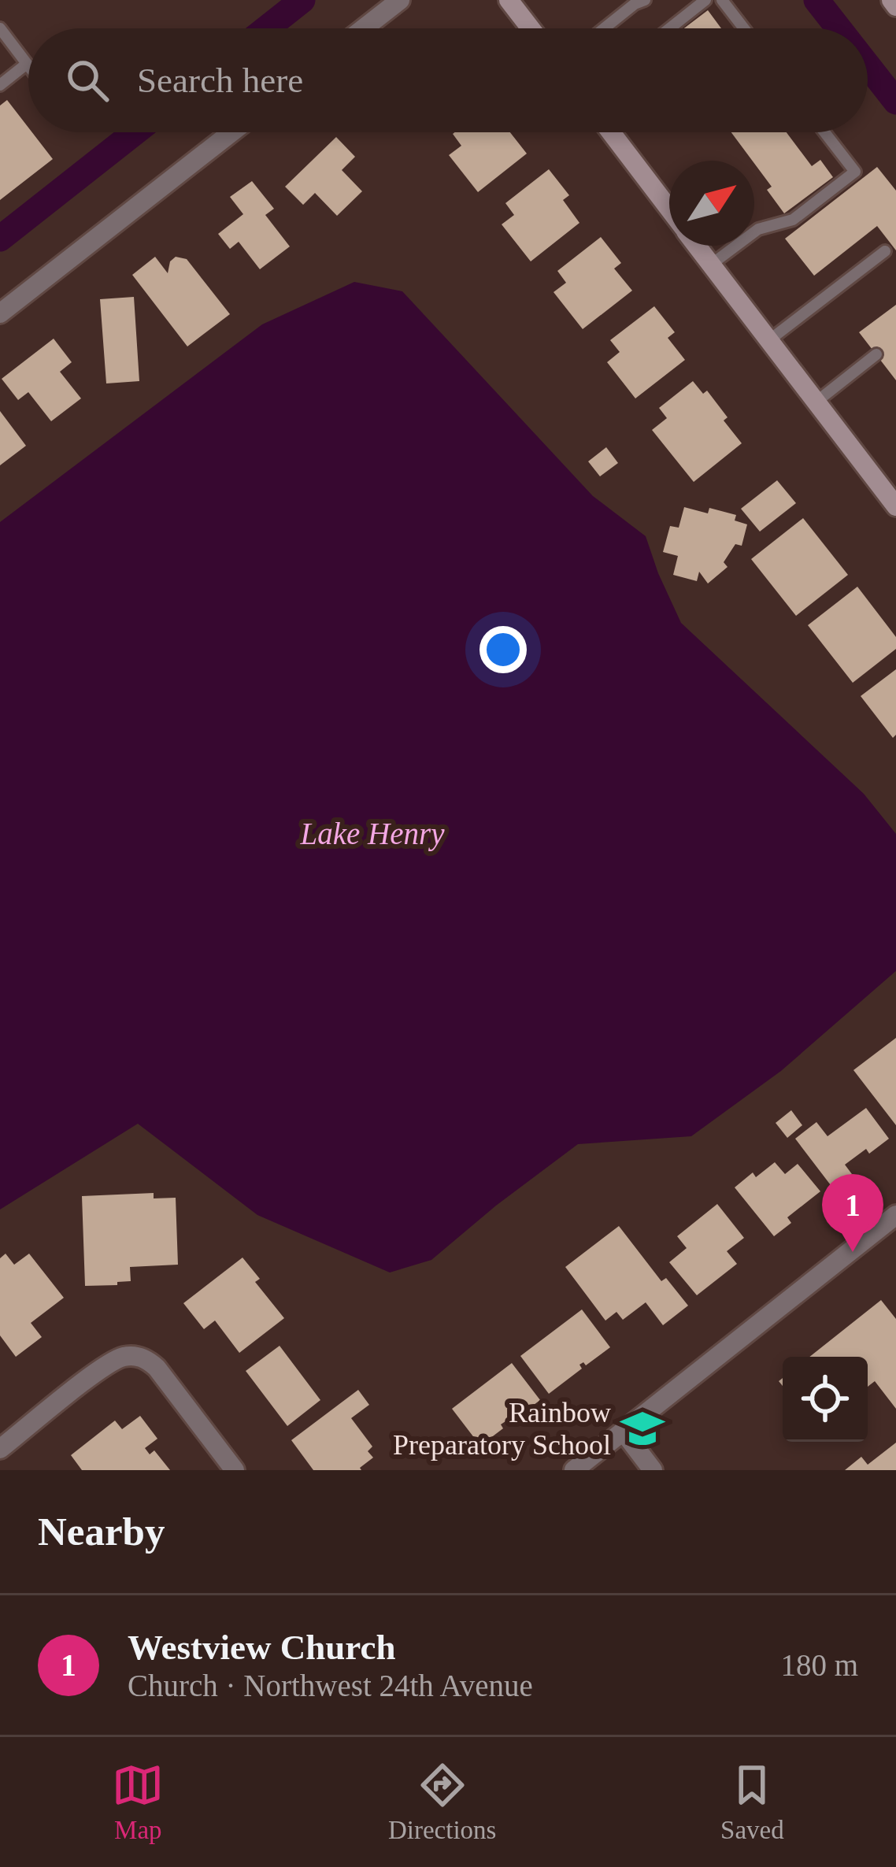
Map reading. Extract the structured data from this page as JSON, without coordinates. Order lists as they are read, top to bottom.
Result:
{
  "water": ["Lake Henry"],
  "places": {
    "school or university": ["Rainbow Preparatory School"]
  },
  "north": "top right",
  "page": {
    "search": "Search here",
    "pins": "1",
    "heading": "Nearby",
    "list": [
      {
        "mark": "1",
        "name": "Westview Church",
        "note": "Church · Northwest 24th Avenue",
        "value": "180 m"
      }
    ],
    "nav": ["Map", "Directions", "Saved"]
  }
}
